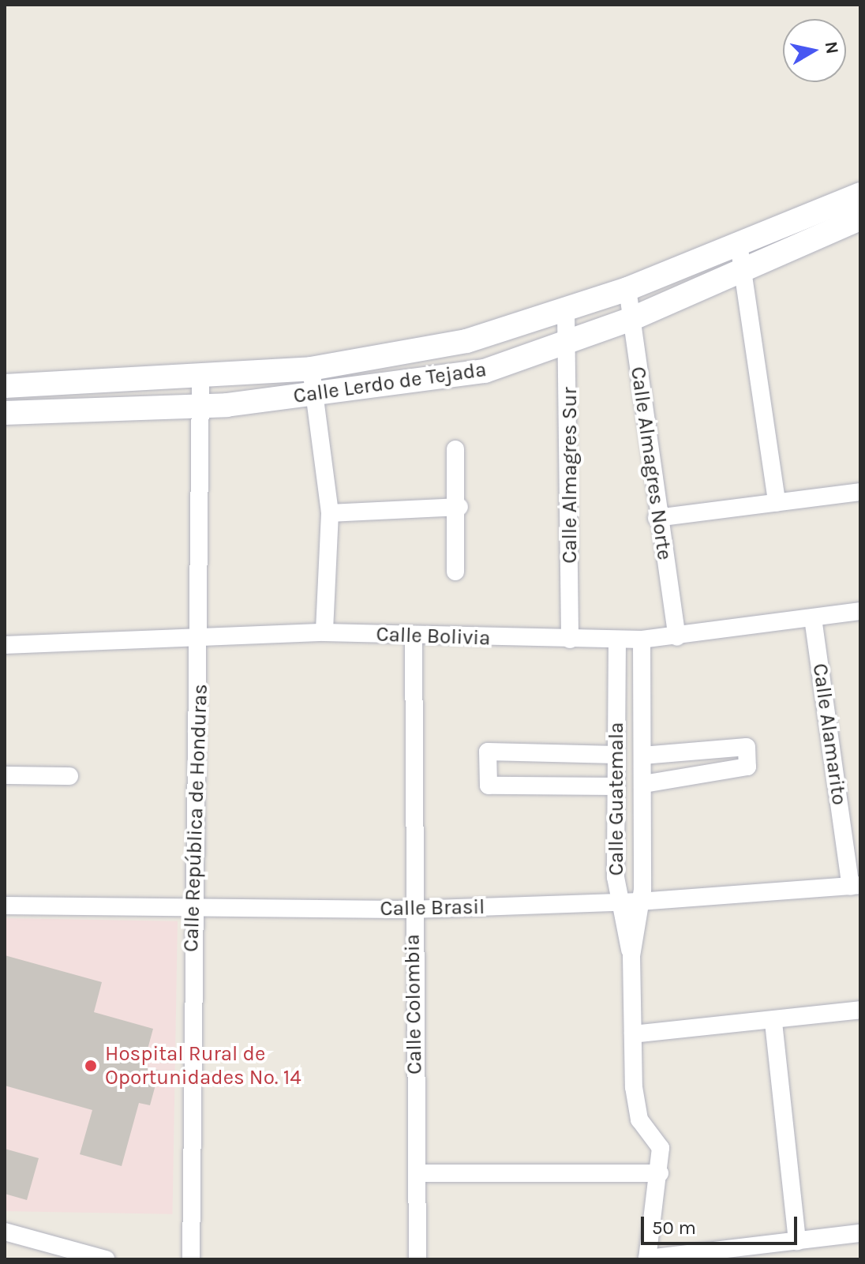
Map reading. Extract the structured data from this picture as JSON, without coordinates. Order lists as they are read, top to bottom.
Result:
{
  "streets": {
    "street": [
      "Calle Lerdo de Tejada",
      "Calle Almagres Norte",
      "Calle Almagres Sur",
      "Calle Bolivia",
      "Calle Alamarito",
      "Calle Guatemala",
      "Calle República de Honduras",
      "Calle Brasil",
      "Calle Colombia"
    ]
  },
  "crossings": [
    ["Calle Lerdo de Tejada", "Calle Almagres Norte"],
    ["Calle Lerdo de Tejada", "Calle Almagres Sur"],
    ["Calle Lerdo de Tejada", "Calle República de Honduras"],
    ["Calle Almagres Norte", "Calle Bolivia"],
    ["Calle Almagres Sur", "Calle Bolivia"],
    ["Calle Bolivia", "Calle Alamarito"],
    ["Calle Bolivia", "Calle Guatemala"],
    ["Calle Bolivia", "Calle República de Honduras"],
    ["Calle Bolivia", "Calle Colombia"],
    ["Calle Alamarito", "Calle Brasil"],
    ["Calle Guatemala", "Calle Brasil"],
    ["Calle República de Honduras", "Calle Brasil"],
    ["Calle Brasil", "Calle Colombia"]
  ],
  "places": ["Hospital Rural de Oportunidades No. 14"],
  "scale_bar": "50 m",
  "north": "right"
}
